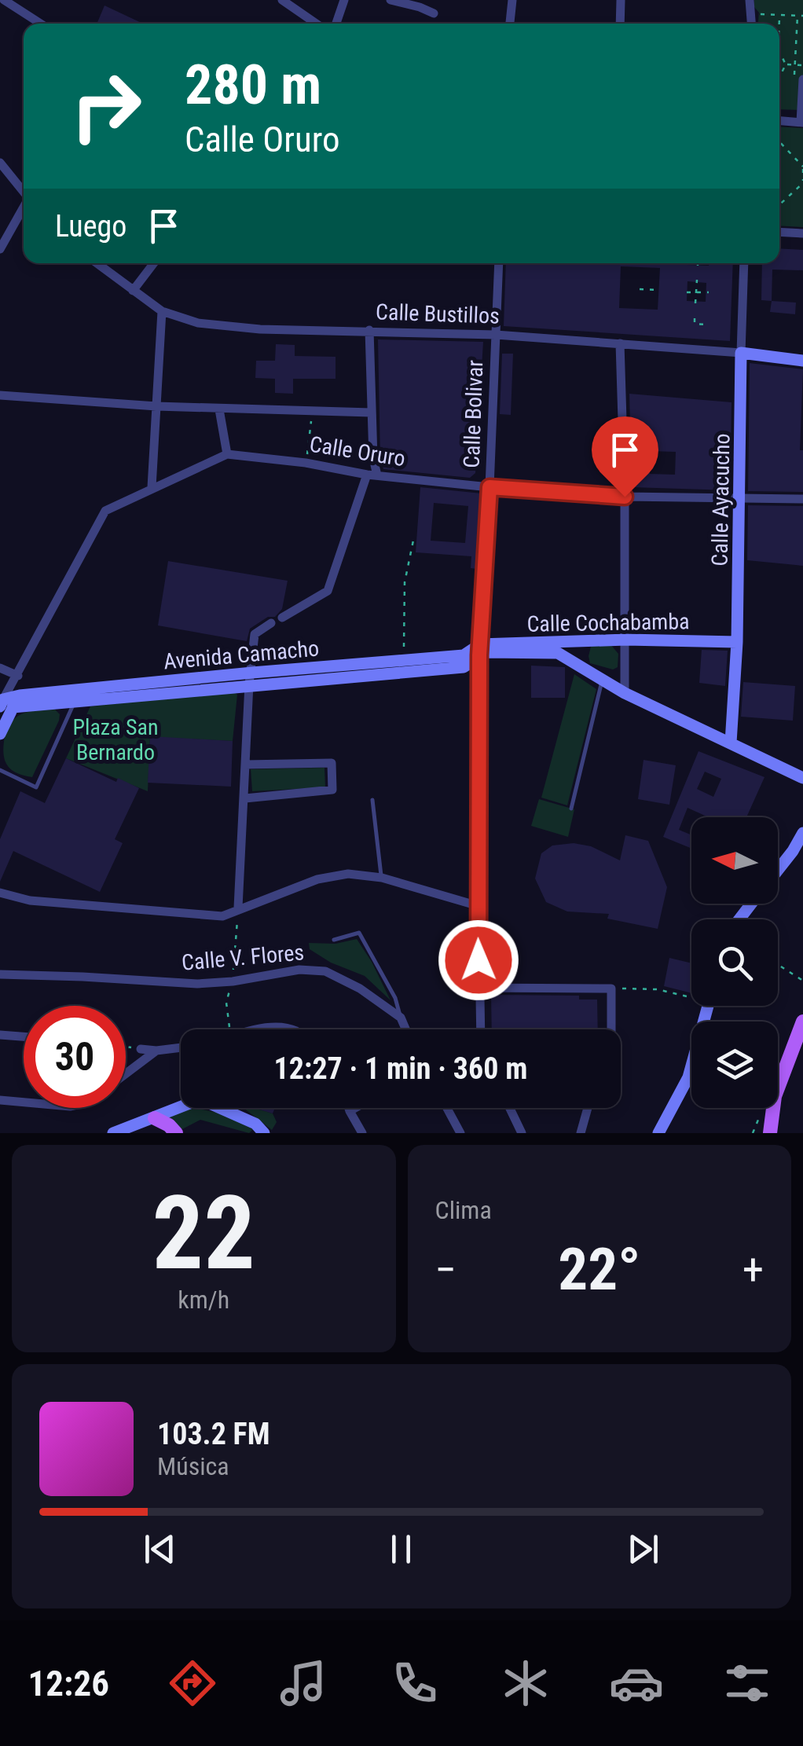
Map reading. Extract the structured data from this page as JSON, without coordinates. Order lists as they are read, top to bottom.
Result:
{
  "streets": {
    "main road": [
      "Calle Bustillos",
      "Calle Ayacucho",
      "Calle Cochabamba",
      "Avenida Camacho"
    ],
    "street": ["Calle Bolivar", "Calle Oruro", "Calle V. Flores"]
  },
  "crossings": [
    ["Calle Bustillos", "Calle Bolivar"],
    ["Calle Bustillos", "Calle Ayacucho"],
    ["Calle Bolivar", "Calle Oruro"],
    ["Calle Bolivar", "Calle Cochabamba"],
    ["Calle Bolivar", "Avenida Camacho"],
    ["Calle Oruro", "Calle Ayacucho"],
    ["Calle Oruro", "Avenida Camacho"],
    ["Calle Ayacucho", "Calle Cochabamba"],
    ["Calle Cochabamba", "Avenida Camacho"]
  ],
  "parks": ["Plaza San Bernardo"],
  "north": "left",
  "page": {
    "turn": ["280 m", "Calle Oruro"],
    "then": "Luego",
    "limit": "30",
    "trip": "12:27 · 1 min · 360 m",
    "tile": [
      ["22", "km/h"],
      "Clima"
    ],
    "heat": ["−", "22°", "+"],
    "song": ["103.2 FM", "Música"],
    "tabs": "12:26"
  }
}
